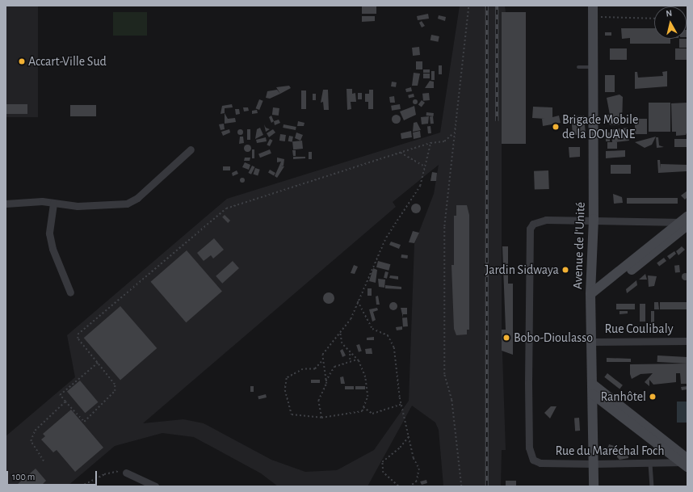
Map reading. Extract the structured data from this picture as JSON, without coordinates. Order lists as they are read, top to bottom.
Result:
{
  "streets": {
    "main road": ["Avenue de l'Unité"],
    "street": ["Rue Coulibaly", "Rue du Maréchal Foch"]
  },
  "crossings": [
    ["Avenue de l'Unité", "Rue Coulibaly"],
    ["Avenue de l'Unité", "Rue du Maréchal Foch"]
  ],
  "places": [
    "Accart-Ville Sud",
    "Brigade Mobile de la DOUANE",
    "Jardin Sidwaya",
    "Bobo-Dioulasso",
    "Ranhôtel"
  ],
  "scale_bar": "100 m",
  "north": "top"
}
